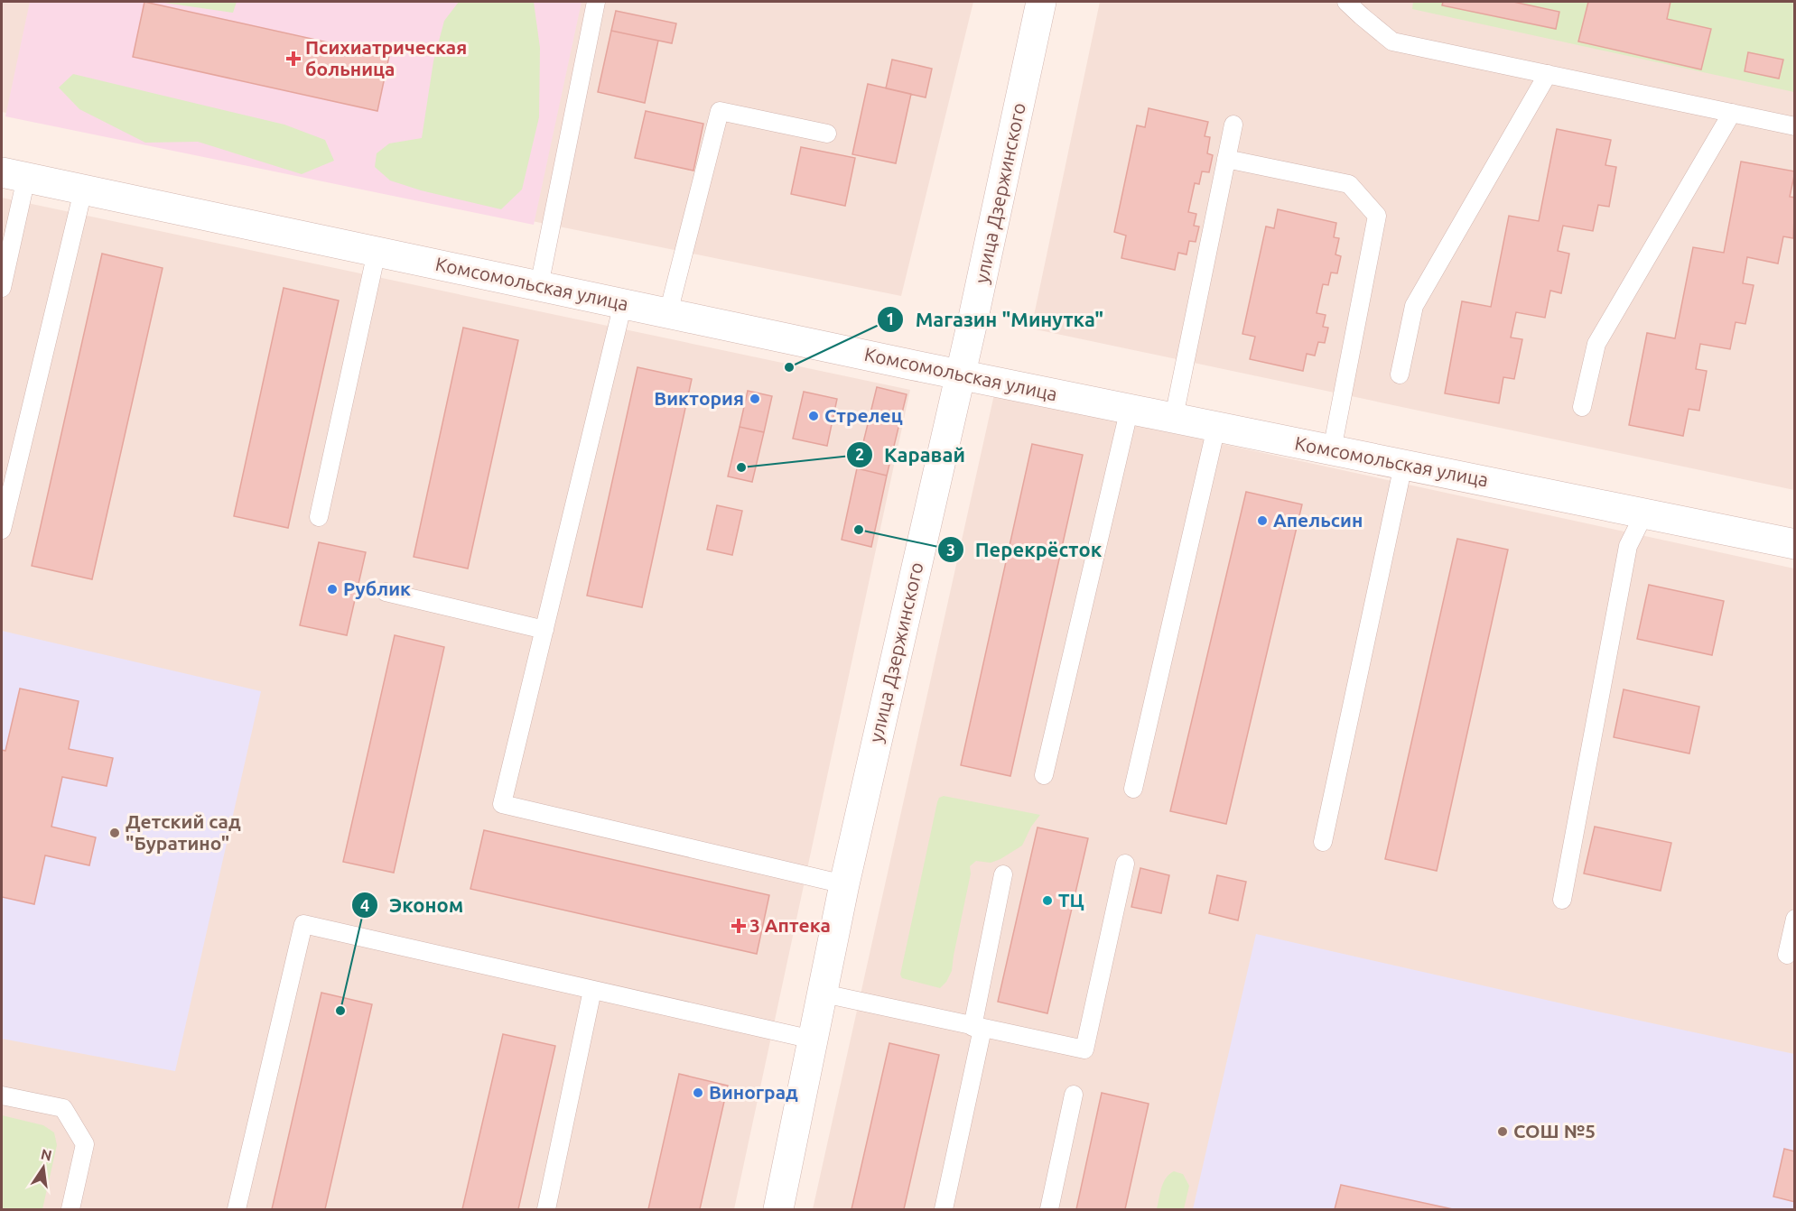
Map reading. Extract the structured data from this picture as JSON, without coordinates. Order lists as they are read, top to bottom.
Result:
{
  "streets": {
    "street": ["улица Дзержинского", "Комсомольская улица"]
  },
  "crossings": [
    ["улица Дзержинского", "Комсомольская улица"]
  ],
  "places": {
    "health": ["Психиатрическая больница", "3 Аптека"],
    "other": [
      "Магазин \"Минутка\"",
      "Виктория",
      "Стрелец",
      "Каравай",
      "Апельсин",
      "Перекрёсток",
      "Рублик",
      "Детский сад \"Буратино\"",
      "ТЦ",
      "Эконом",
      "Виноград",
      "СОШ №5"
    ]
  },
  "north": "top"
}
